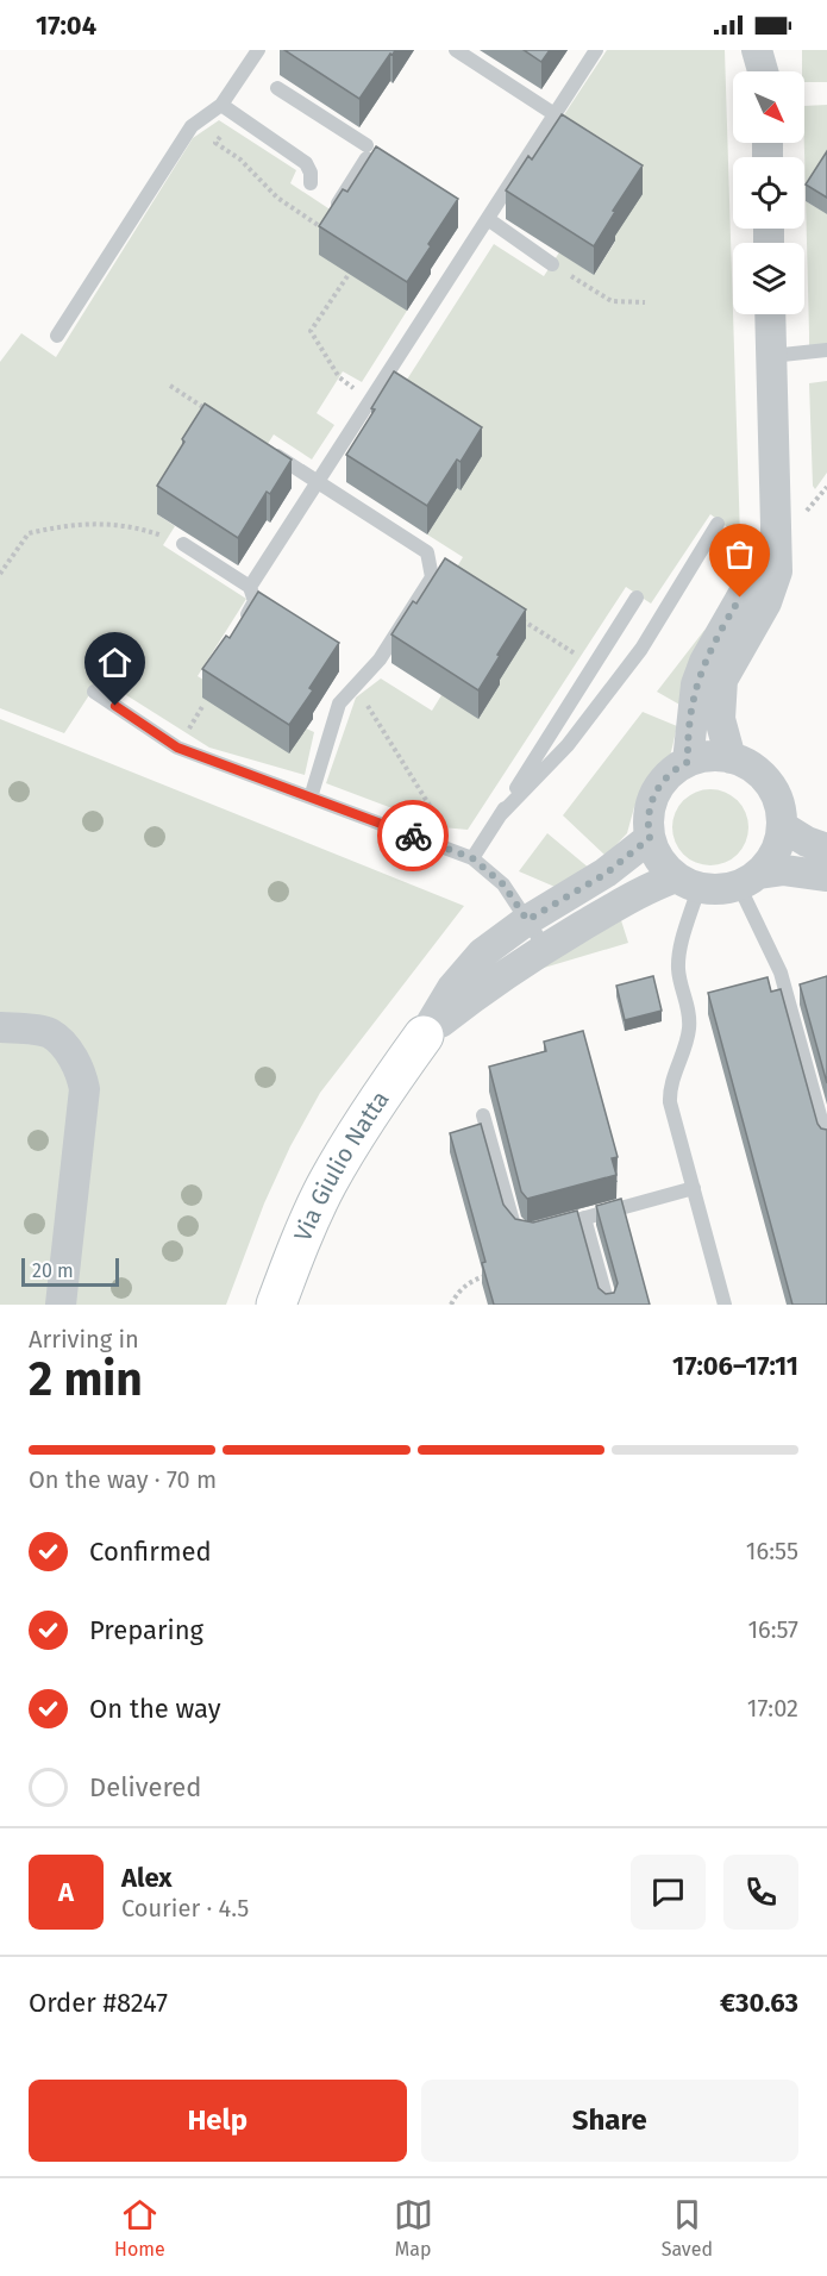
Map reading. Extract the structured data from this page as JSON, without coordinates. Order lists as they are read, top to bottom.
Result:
{
  "streets": {
    "street": ["Via Giulio Natta"]
  },
  "scale_bar": "20 m",
  "north": "bottom right",
  "page": {
    "status": "17:04",
    "scale": "20 m",
    "heading": ["2 min", "Arriving in", "17:06–17:11"],
    "panel": [
      "Alex",
      "Courier · 4.5",
      "Order #8247",
      "€30.63"
    ],
    "bar": "On the way · 70 m",
    "list": [
      ["Confirmed", "16:55"],
      ["Preparing", "16:57"],
      ["On the way", "17:02"],
      "Delivered"
    ],
    "round": "A",
    "buttons": ["Help", "Share"],
    "tabs": ["Home", "Map", "Saved"]
  }
}
